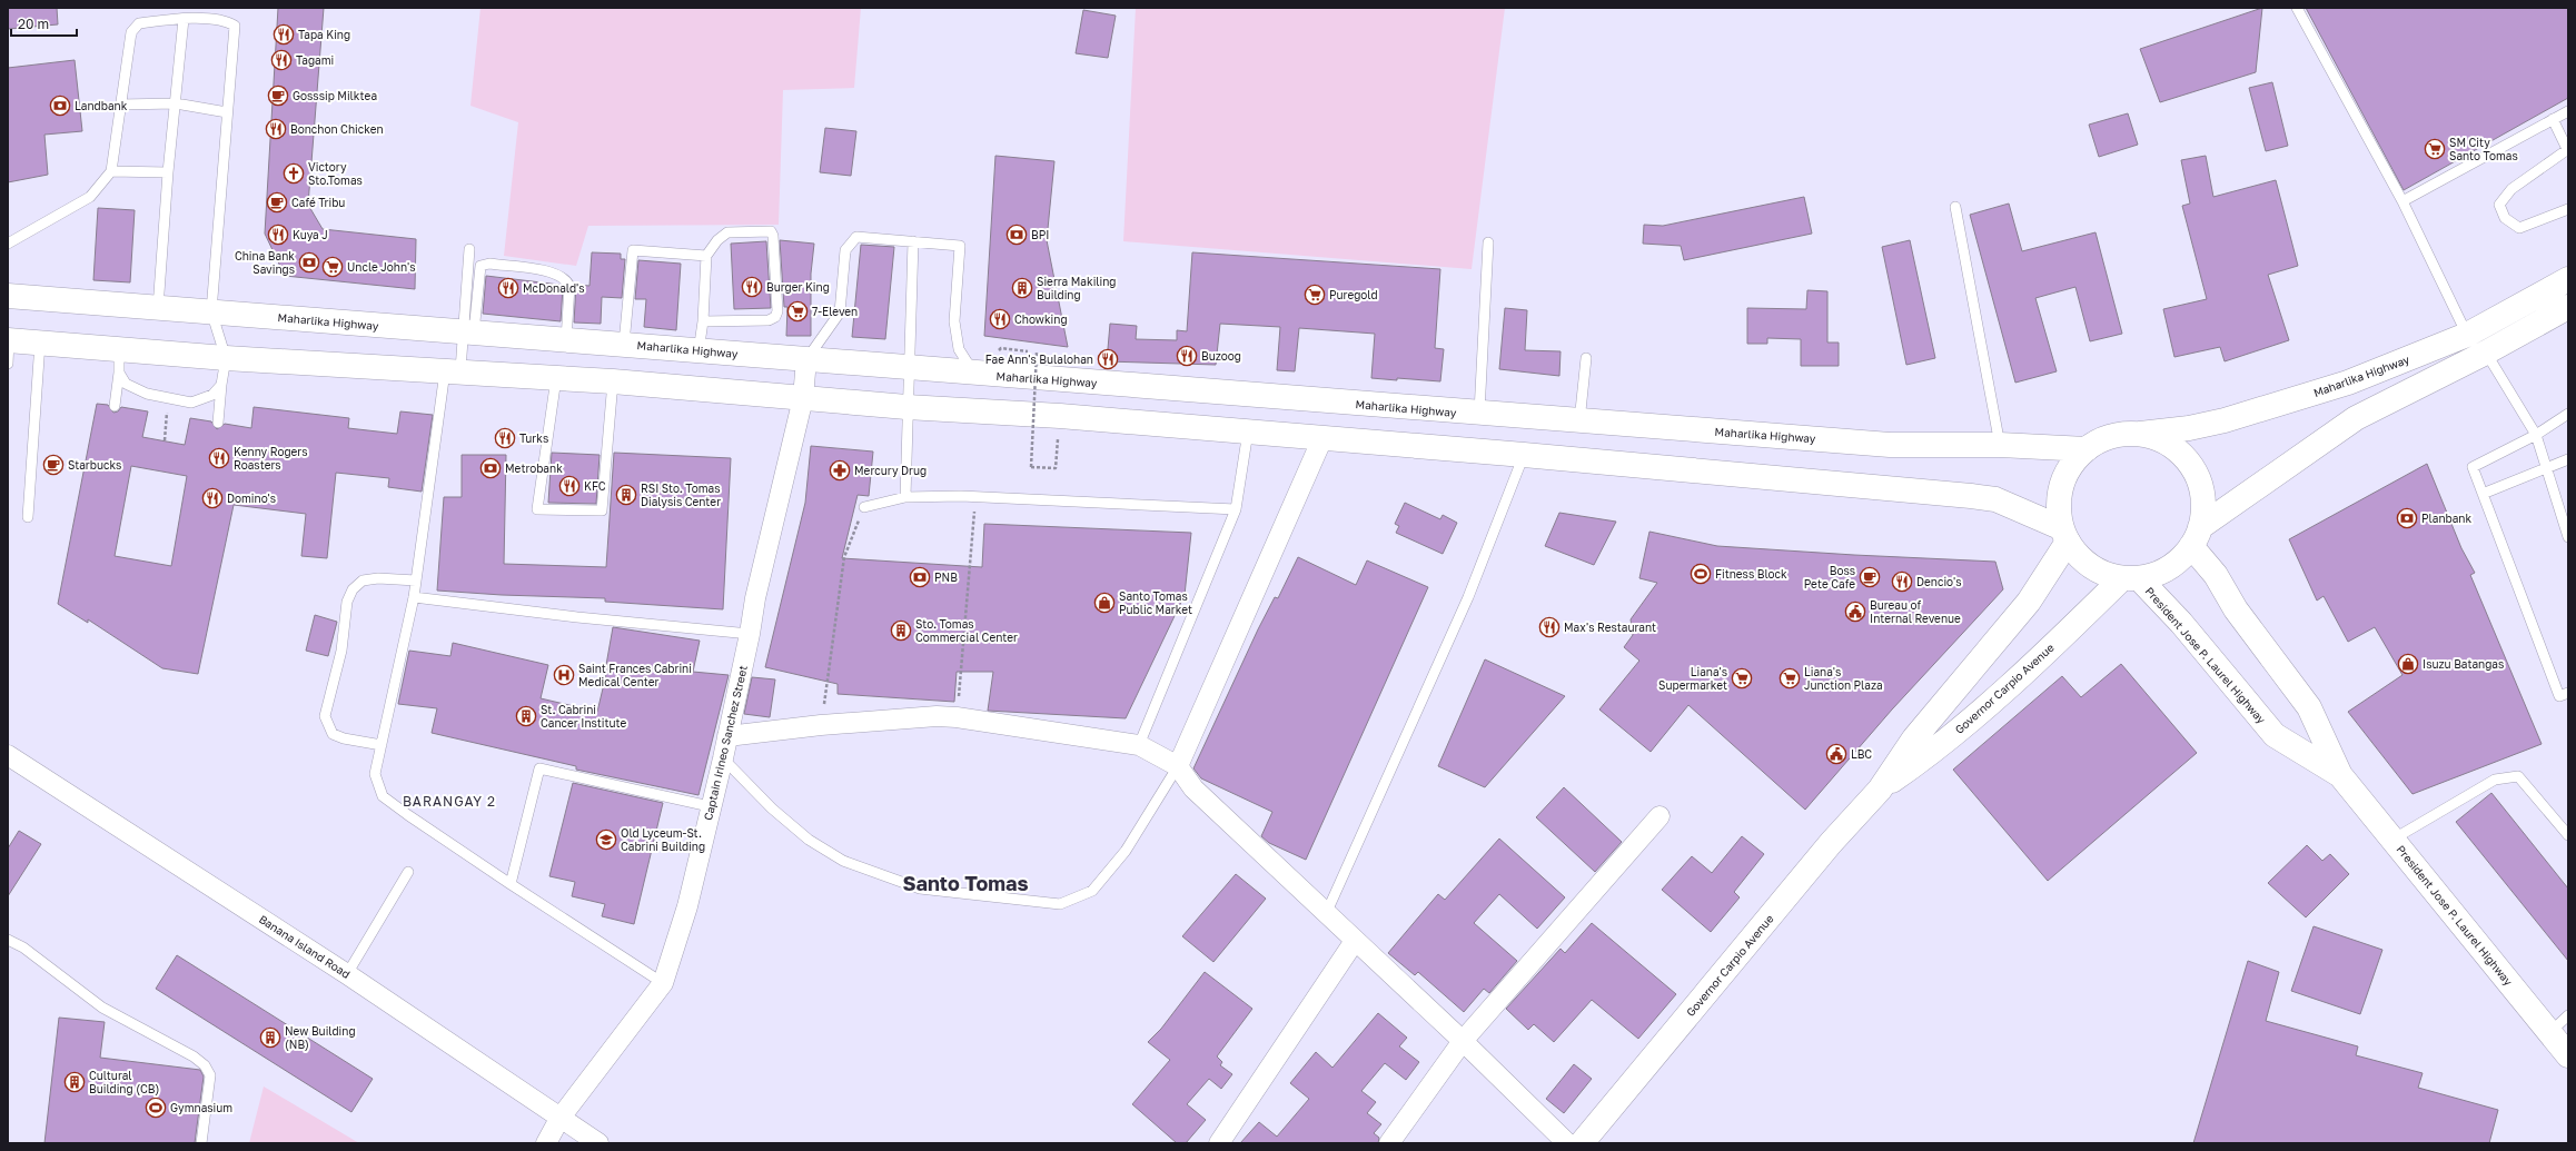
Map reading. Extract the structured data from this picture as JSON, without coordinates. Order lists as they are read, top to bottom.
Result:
{
  "streets": {
    "main road": ["Maharlika Highway", "President Jose P. Laurel Highway", "Governor Carpio Avenue"],
    "street": ["Captain Irineo Sanchez Street", "Banana Island Road"]
  },
  "crossings": [
    ["Maharlika Highway", "President Jose P. Laurel Highway"],
    ["Maharlika Highway", "Governor Carpio Avenue"],
    ["Maharlika Highway", "Captain Irineo Sanchez Street"],
    ["President Jose P. Laurel Highway", "Governor Carpio Avenue"],
    ["Captain Irineo Sanchez Street", "Banana Island Road"]
  ],
  "districts": ["BARANGAY 2", "Santo Tomas"],
  "places": {
    "restaurant": [
      "Tapa King",
      "Tagami",
      "Bonchon Chicken",
      "Kuya J",
      "Burger King",
      "McDonald's",
      "Chowking",
      "Buzoog",
      "Fae Ann's Bulalohan",
      "Turks",
      "Kenny Rogers Roasters",
      "KFC",
      "Domino's",
      "Dencio's",
      "Max's Restaurant"
    ],
    "cafe": [
      "Gosssip Milktea",
      "Café Tribu",
      "Starbucks",
      "Boss Pete Cafe"
    ],
    "bank": [
      "Landbank",
      "BPI",
      "China Bank Savings",
      "Metrobank",
      "Planbank",
      "PNB"
    ],
    "supermarket": [
      "SM City Santo Tomas",
      "Uncle John's",
      "Puregold",
      "7-Eleven",
      "Liana's Supermarket",
      "Liana's Junction Plaza"
    ],
    "church": ["Victory Sto.Tomas"],
    "building": [
      "Sierra Makiling Building",
      "RSI Sto. Tomas Dialysis Center",
      "Sto. Tomas Commercial Center",
      "St. Cabrini Cancer Institute",
      "New Building (NB)",
      "Cultural Building (CB)"
    ],
    "pharmacy": ["Mercury Drug"],
    "sports": ["Fitness Block", "Gymnasium"],
    "shop": ["Santo Tomas Public Market", "Isuzu Batangas"],
    "public building": ["Bureau of Internal Revenue", "LBC"],
    "hospital": ["Saint Frances Cabrini Medical Center"],
    "school or university": ["Old Lyceum-St. Cabrini Building"]
  },
  "scale_bar": "20 m"
}
